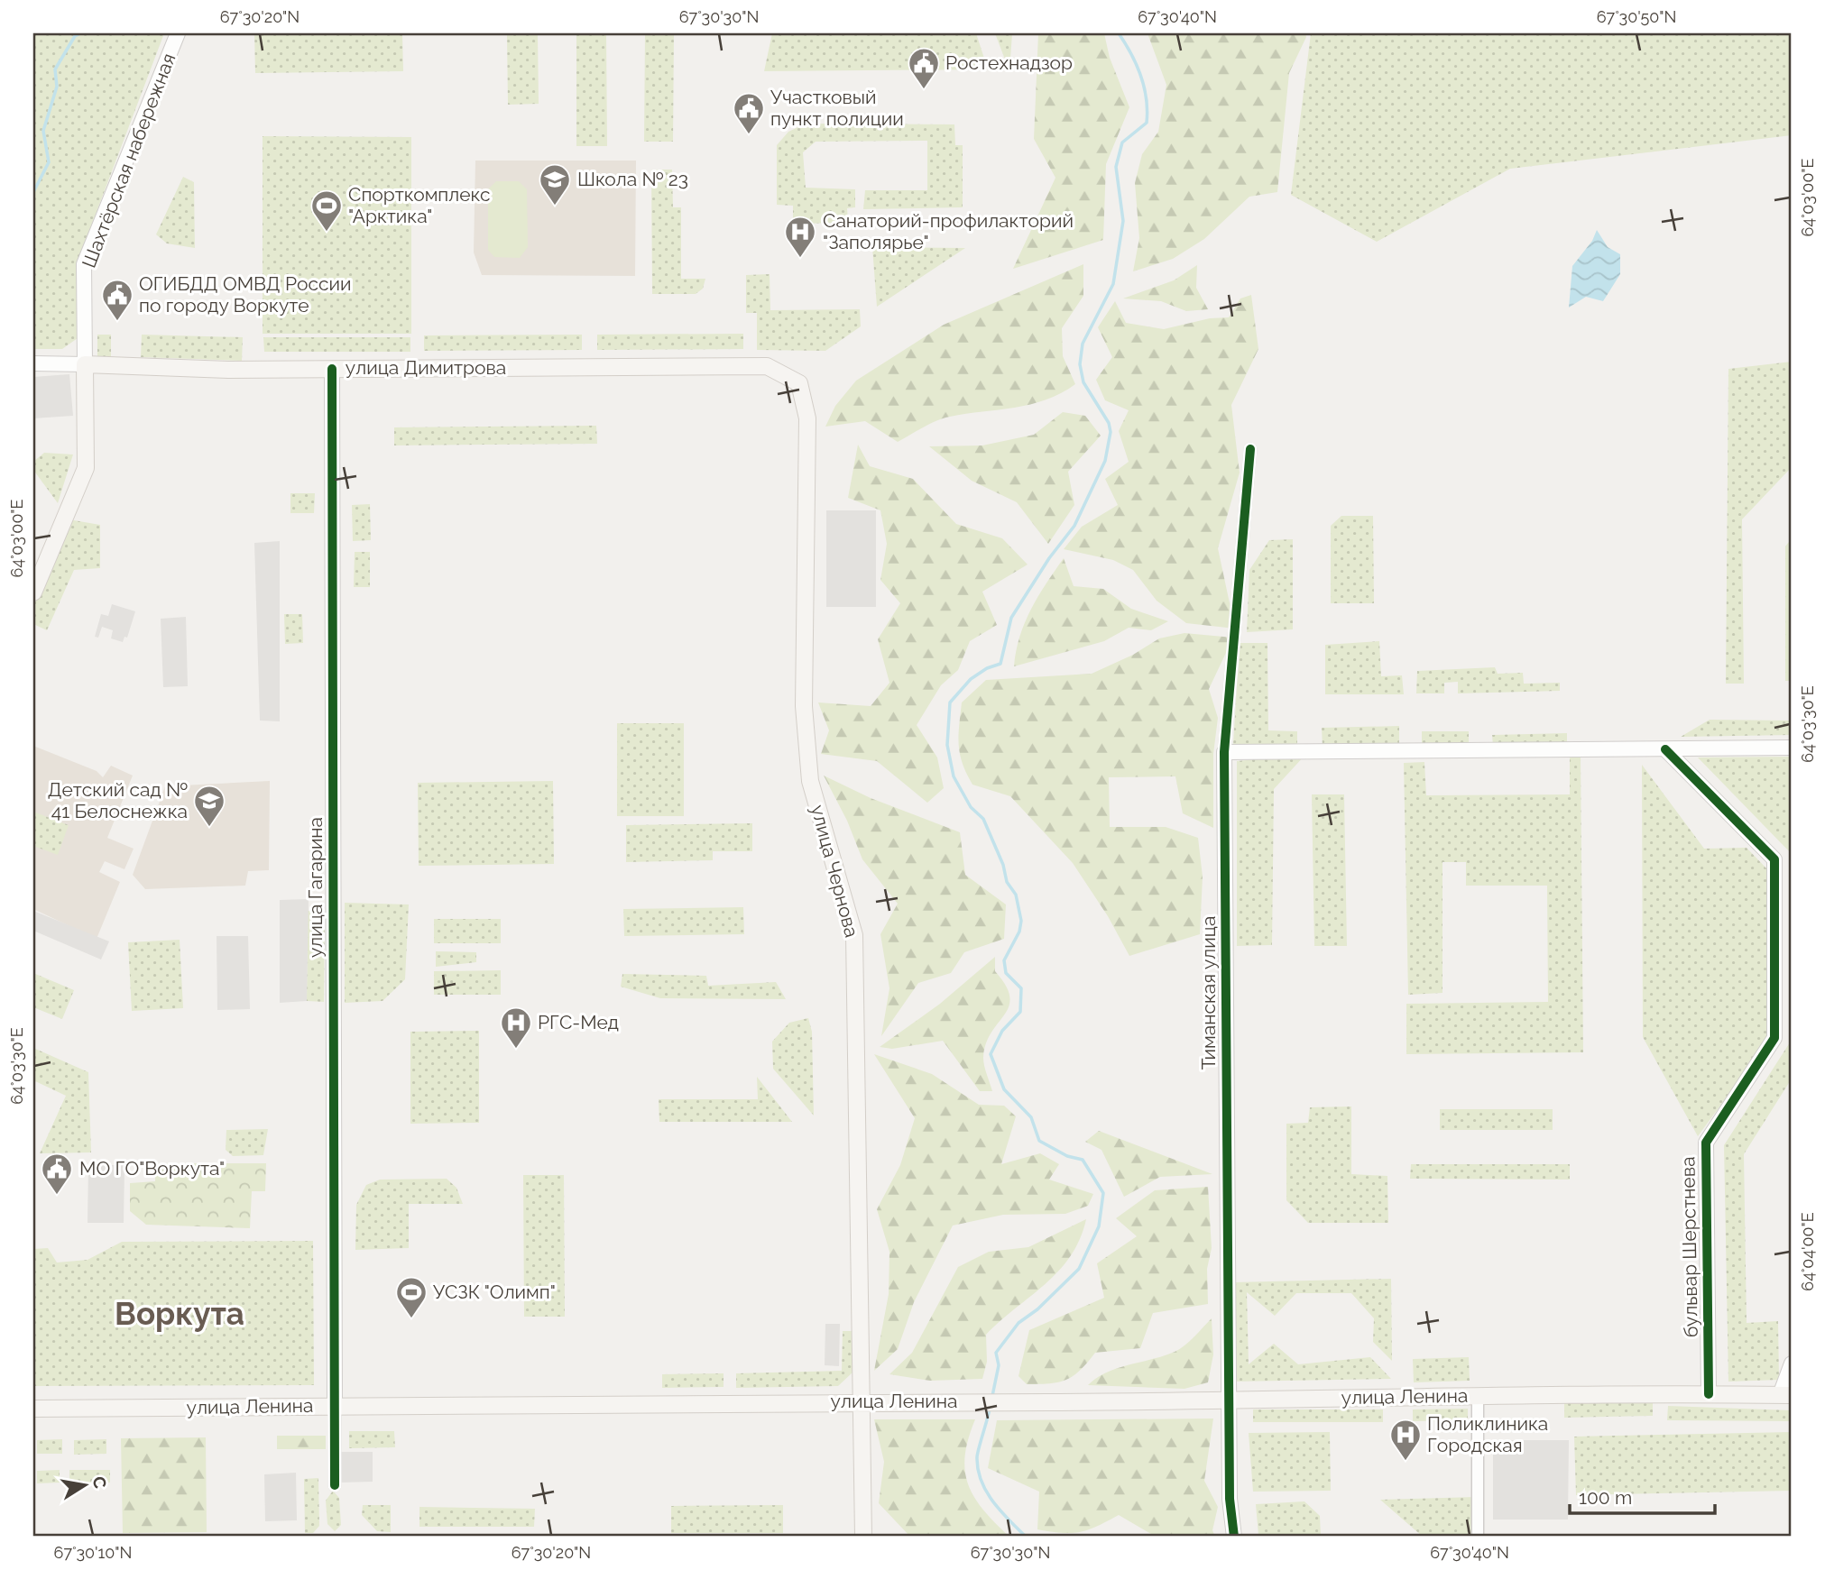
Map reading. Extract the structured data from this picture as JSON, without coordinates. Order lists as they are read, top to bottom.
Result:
{
  "streets": {
    "main road": ["улица Димитрова", "улица Чернова", "улица Ленина"],
    "street": [
      "Шахтёрская набережная",
      "улица Гагарина",
      "Тиманская улица",
      "бульвар Шерстнева"
    ]
  },
  "crossings": [
    ["Шахтёрская набережная", "улица Димитрова"],
    ["улица Димитрова", "улица Чернова"],
    ["улица Димитрова", "улица Гагарина"],
    ["улица Чернова", "улица Ленина"],
    ["улица Гагарина", "улица Ленина"],
    ["Тиманская улица", "улица Ленина"],
    ["бульвар Шерстнева", "улица Ленина"]
  ],
  "districts": ["Воркута"],
  "places": {
    "public building": [
      "Ростехнадзор",
      "Участковый пункт полиции",
      "ОГИБДД ОМВД России по городу Воркуте",
      "МО ГО\"Воркута\""
    ],
    "school or university": ["Школа № 23", "Детский сад № 41 Белоснежка"],
    "sports": ["Спорткомплекс \"Арктика\"", "УСЗК \"Олимп\""],
    "hospital": ["Санаторий-профилакторий \"Заполярье\"", "РГС-Мед", "Поликлиника Городская"]
  },
  "scale_bar": "100 m",
  "north": "right",
  "coordinates": [
    "67°30'20\"N",
    "67°30'30\"N",
    "67°30'40\"N",
    "67°30'50\"N",
    "64°03'00\"E",
    "64°03'30\"E",
    "64°04'00\"E",
    "67°30'10\"N"
  ]
}
